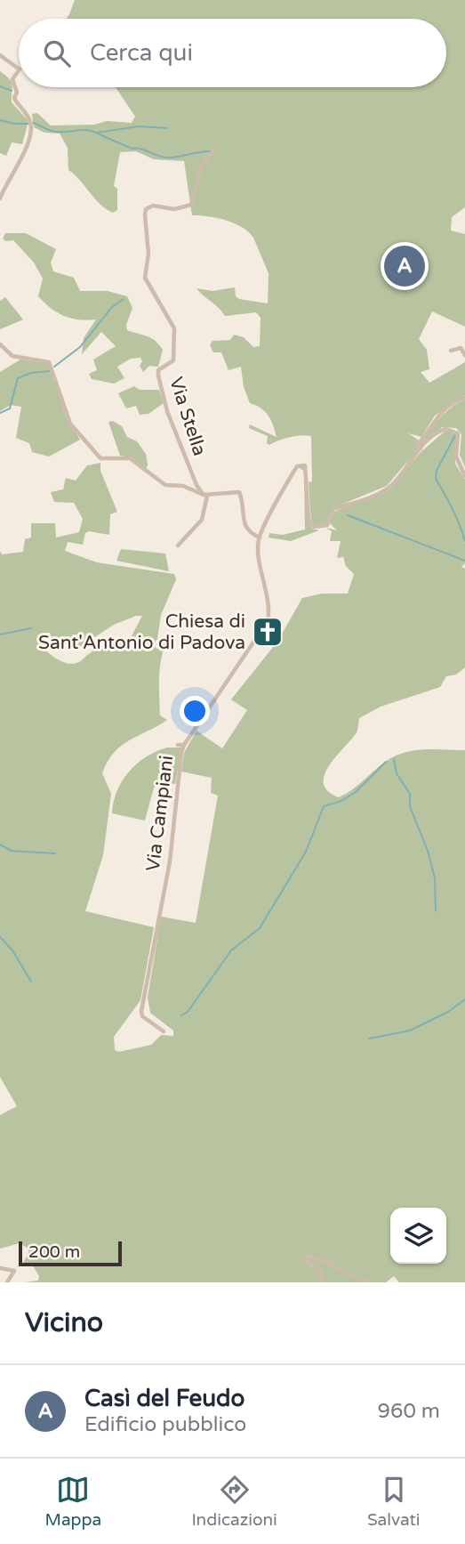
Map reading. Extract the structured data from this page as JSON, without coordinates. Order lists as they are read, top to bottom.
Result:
{
  "streets": {
    "street": ["Via Stella", "Via Campiani"]
  },
  "places": {
    "church": ["Chiesa di Sant'Antonio di Padova"]
  },
  "scale_bar": "200 m",
  "page": {
    "search": "Cerca qui",
    "pins": "A",
    "scale": "200 m",
    "heading": "Vicino",
    "list": [
      {
        "mark": "A",
        "name": "Casì del Feudo",
        "note": "Edificio pubblico",
        "value": "960 m"
      }
    ],
    "nav": ["Mappa", "Indicazioni", "Salvati"]
  }
}
